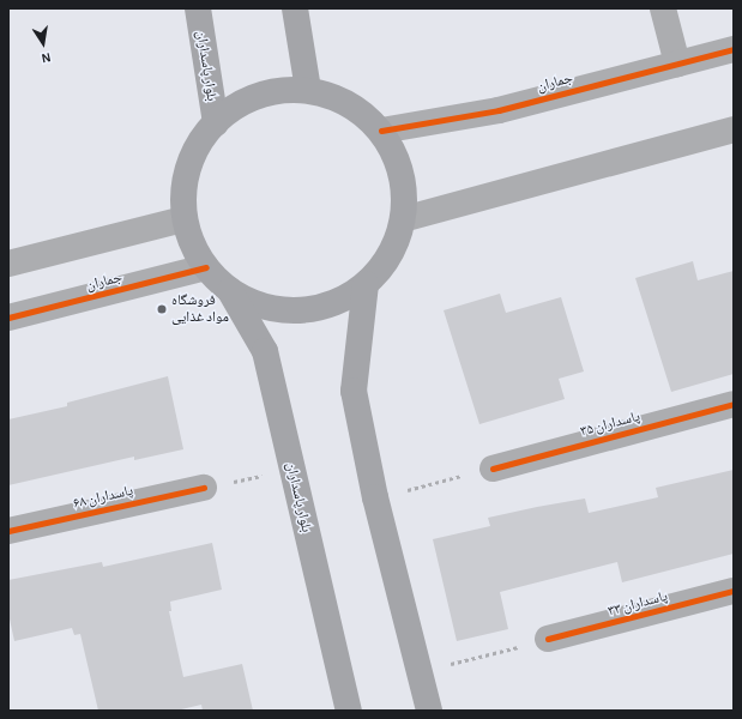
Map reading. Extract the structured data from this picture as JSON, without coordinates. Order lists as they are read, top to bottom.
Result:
{
  "streets": {
    "main road": ["بلوار پاسداران"],
    "street": [
      "جماران",
      "پاسداران ۳۵",
      "پاسداران ۶۸",
      "پاسداران ۳۳"
    ]
  },
  "places": ["فروشگاه مواد غذایی"],
  "north": "bottom"
}
